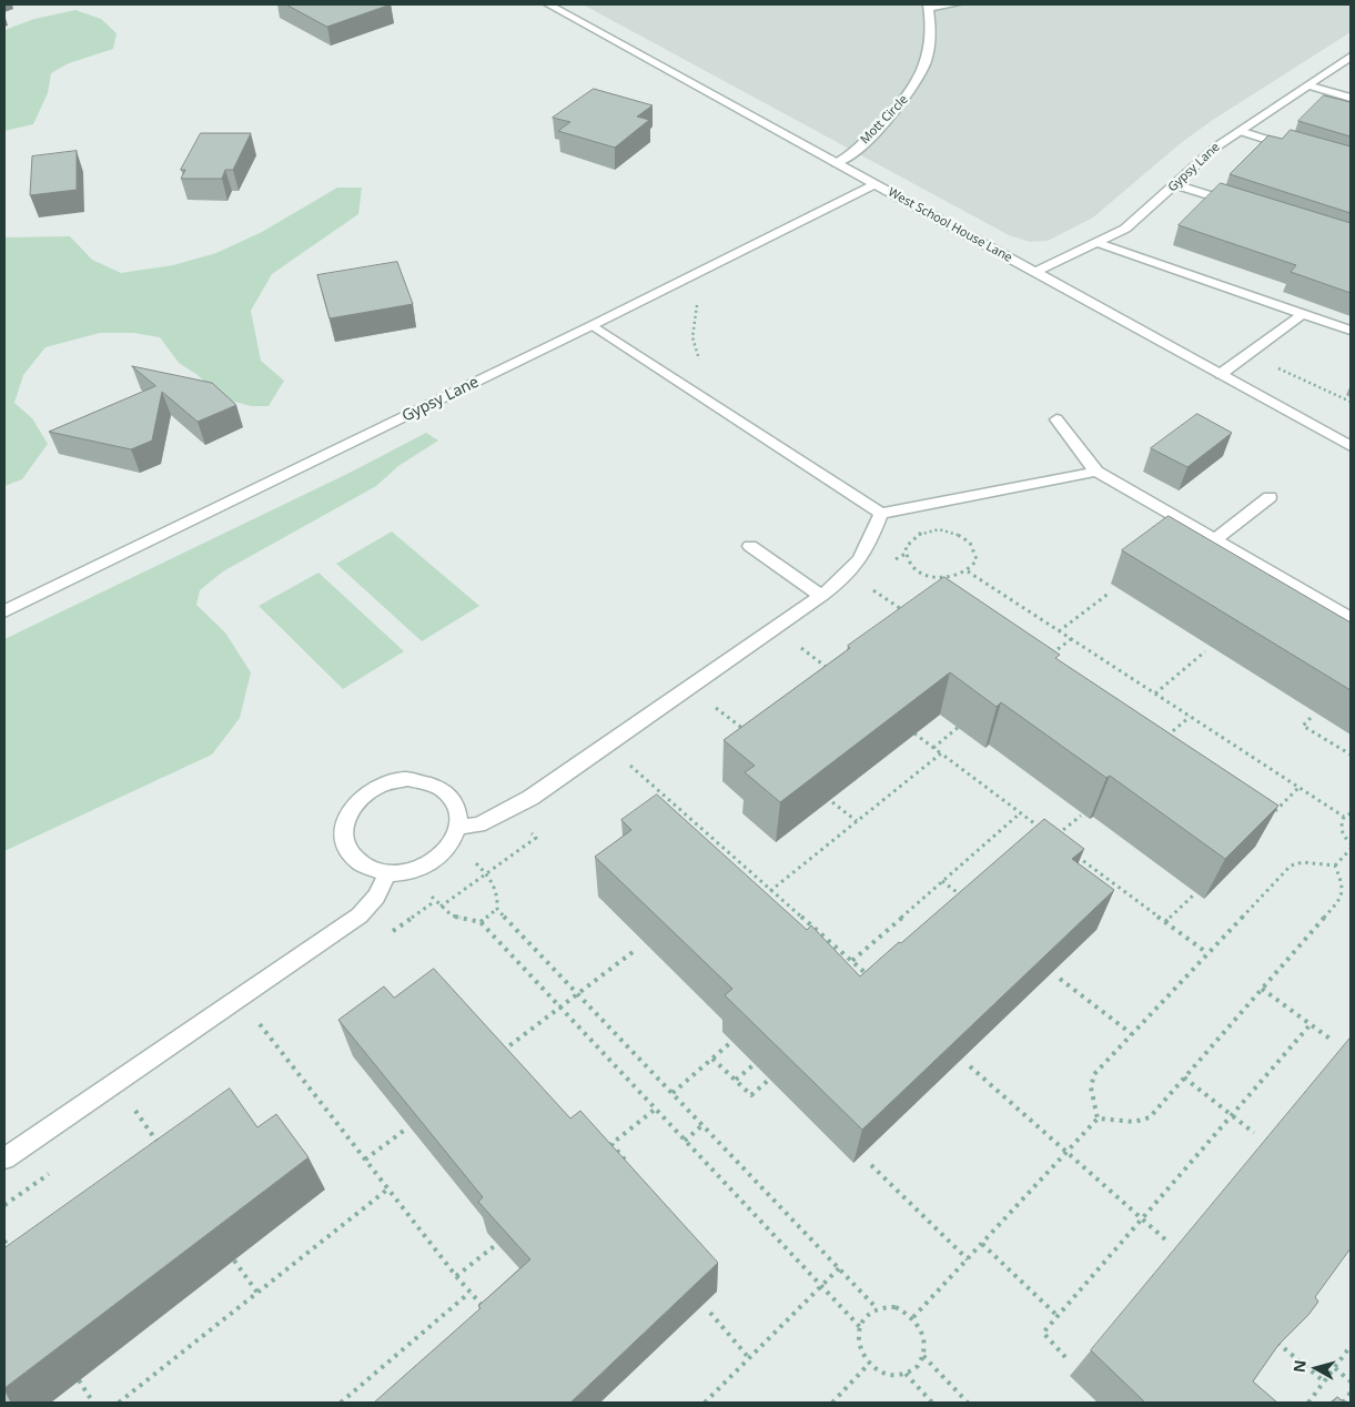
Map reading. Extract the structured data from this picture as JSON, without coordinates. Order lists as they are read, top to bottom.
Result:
{
  "streets": {
    "street": ["Mott Circle", "Gypsy Lane", "West School House Lane"]
  },
  "crossings": [
    ["Mott Circle", "West School House Lane"],
    ["Gypsy Lane", "West School House Lane"]
  ],
  "north": "left"
}
